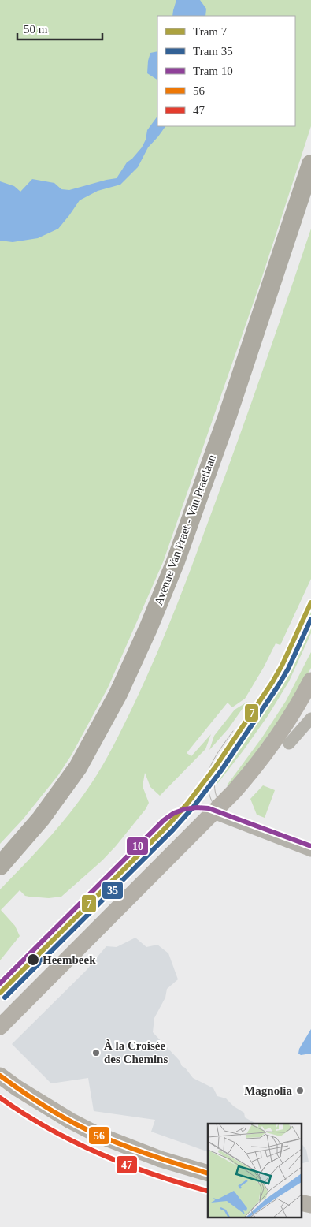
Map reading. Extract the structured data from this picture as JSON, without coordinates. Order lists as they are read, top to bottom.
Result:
{
  "streets": {
    "main road": ["Avenue Van Praet - Van Praetlaan"]
  },
  "places": ["Heembeek", "À la Croisée des Chemins", "Magnolia"],
  "lines": [
    "tram line 7",
    "tram line 35",
    "tram line 10",
    "transit line 56",
    "transit line 47"
  ],
  "legend": [
    "Tram 7",
    "Tram 35",
    "Tram 10",
    "56",
    "47"
  ],
  "scale_bar": "50 m"
}
